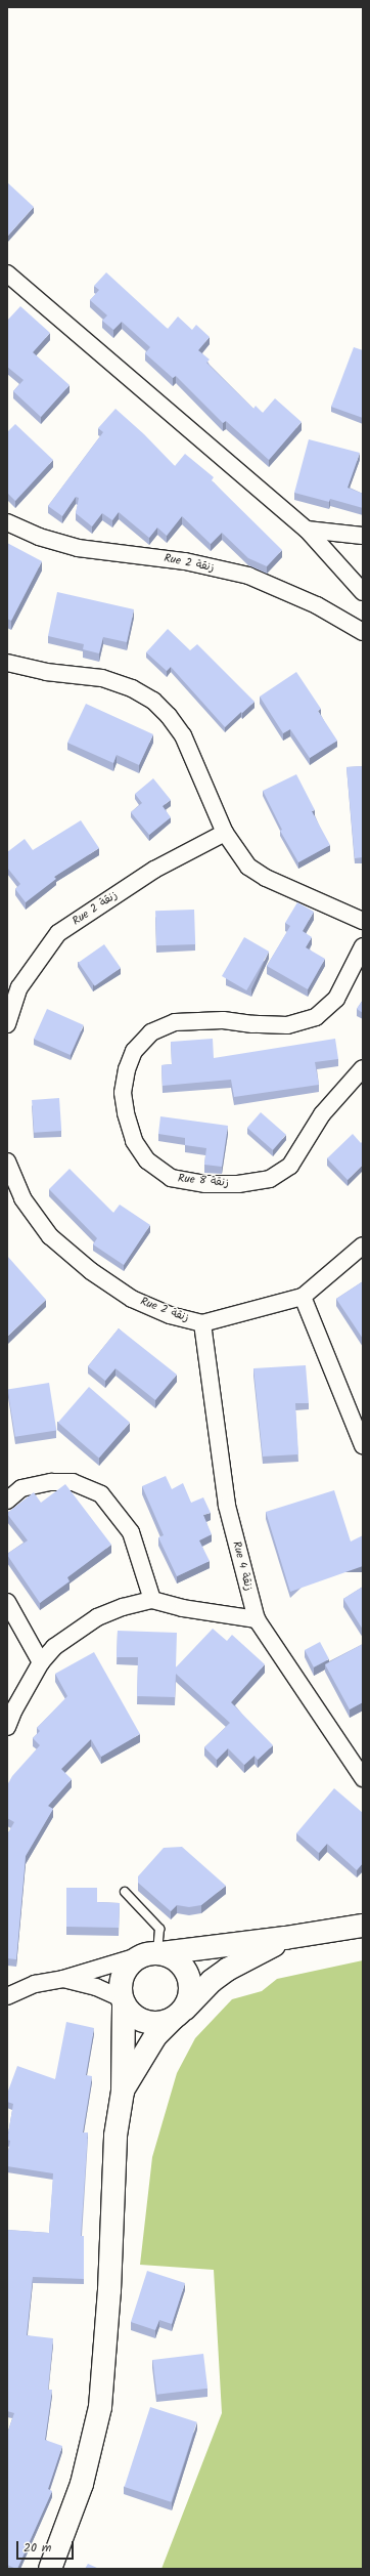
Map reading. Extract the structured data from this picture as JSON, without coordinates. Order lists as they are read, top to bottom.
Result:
{
  "streets": {
    "street": ["Rue 2 زنقة", "Rue 8 زنقة", "Rue 4 زنقة"]
  },
  "crossings": [
    ["Rue 2 زنقة", "Rue 4 زنقة"]
  ],
  "scale_bar": "20 m"
}
